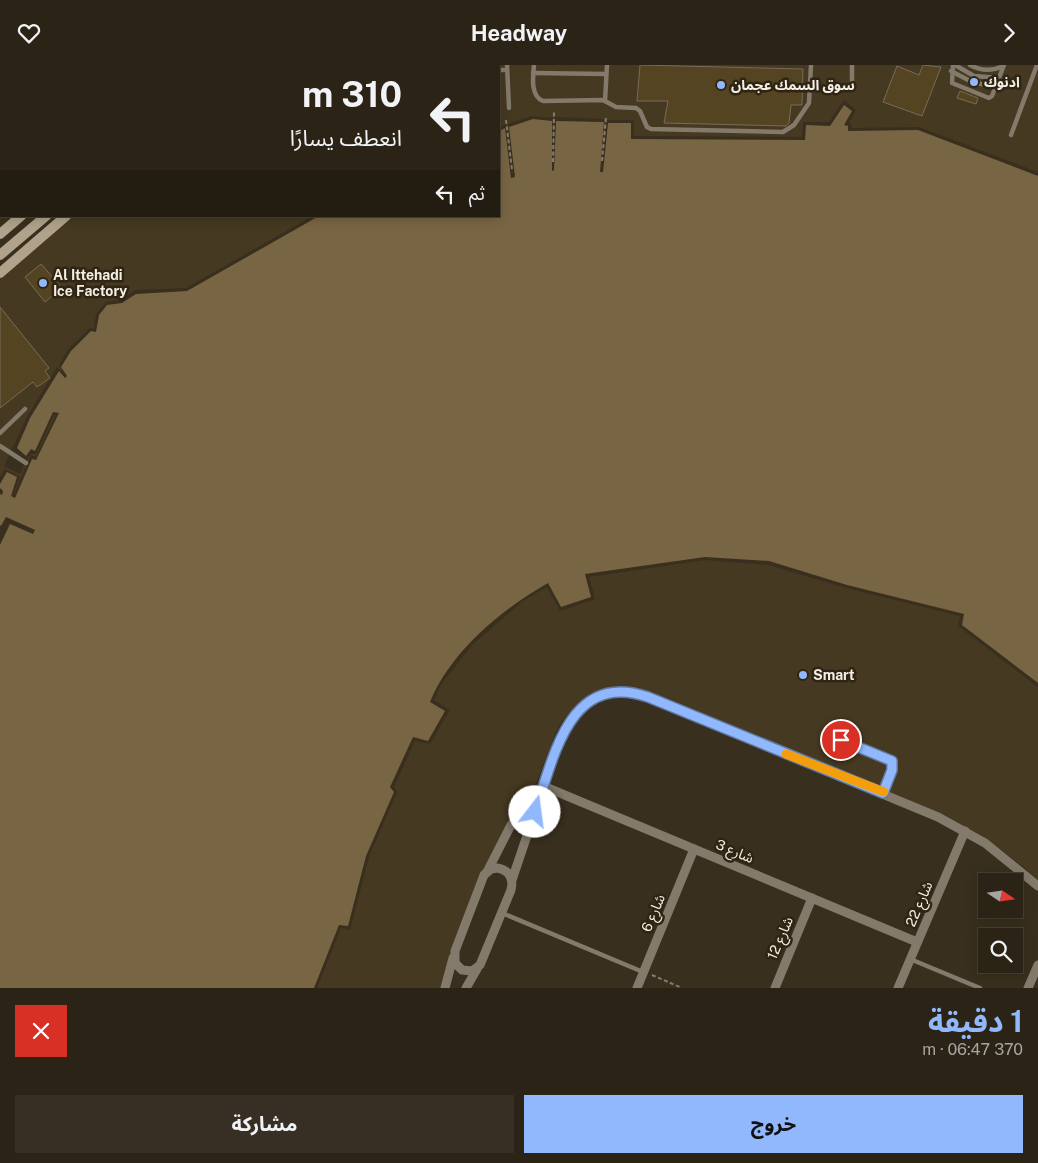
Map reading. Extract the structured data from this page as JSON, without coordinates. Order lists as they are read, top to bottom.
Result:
{
  "streets": {
    "street": [
      "شارع 3",
      "شارع 22",
      "شارع 6",
      "شارع 12"
    ]
  },
  "crossings": [
    ["شارع 3", "شارع 22"],
    ["شارع 3", "شارع 6"],
    ["شارع 3", "شارع 12"]
  ],
  "places": [
    "ادنوك",
    "سوق السمك عجمان",
    "Al Ittehadi Ice Factory",
    "Smart"
  ],
  "north": "right",
  "page": {
    "header": "Headway",
    "turn": ["310 m", "انعطف يسارًا"],
    "then": "ثم",
    "heading": ["1 دقيقة", "370 m · 06:47"],
    "buttons": ["خروج", "مشاركة"]
  }
}
